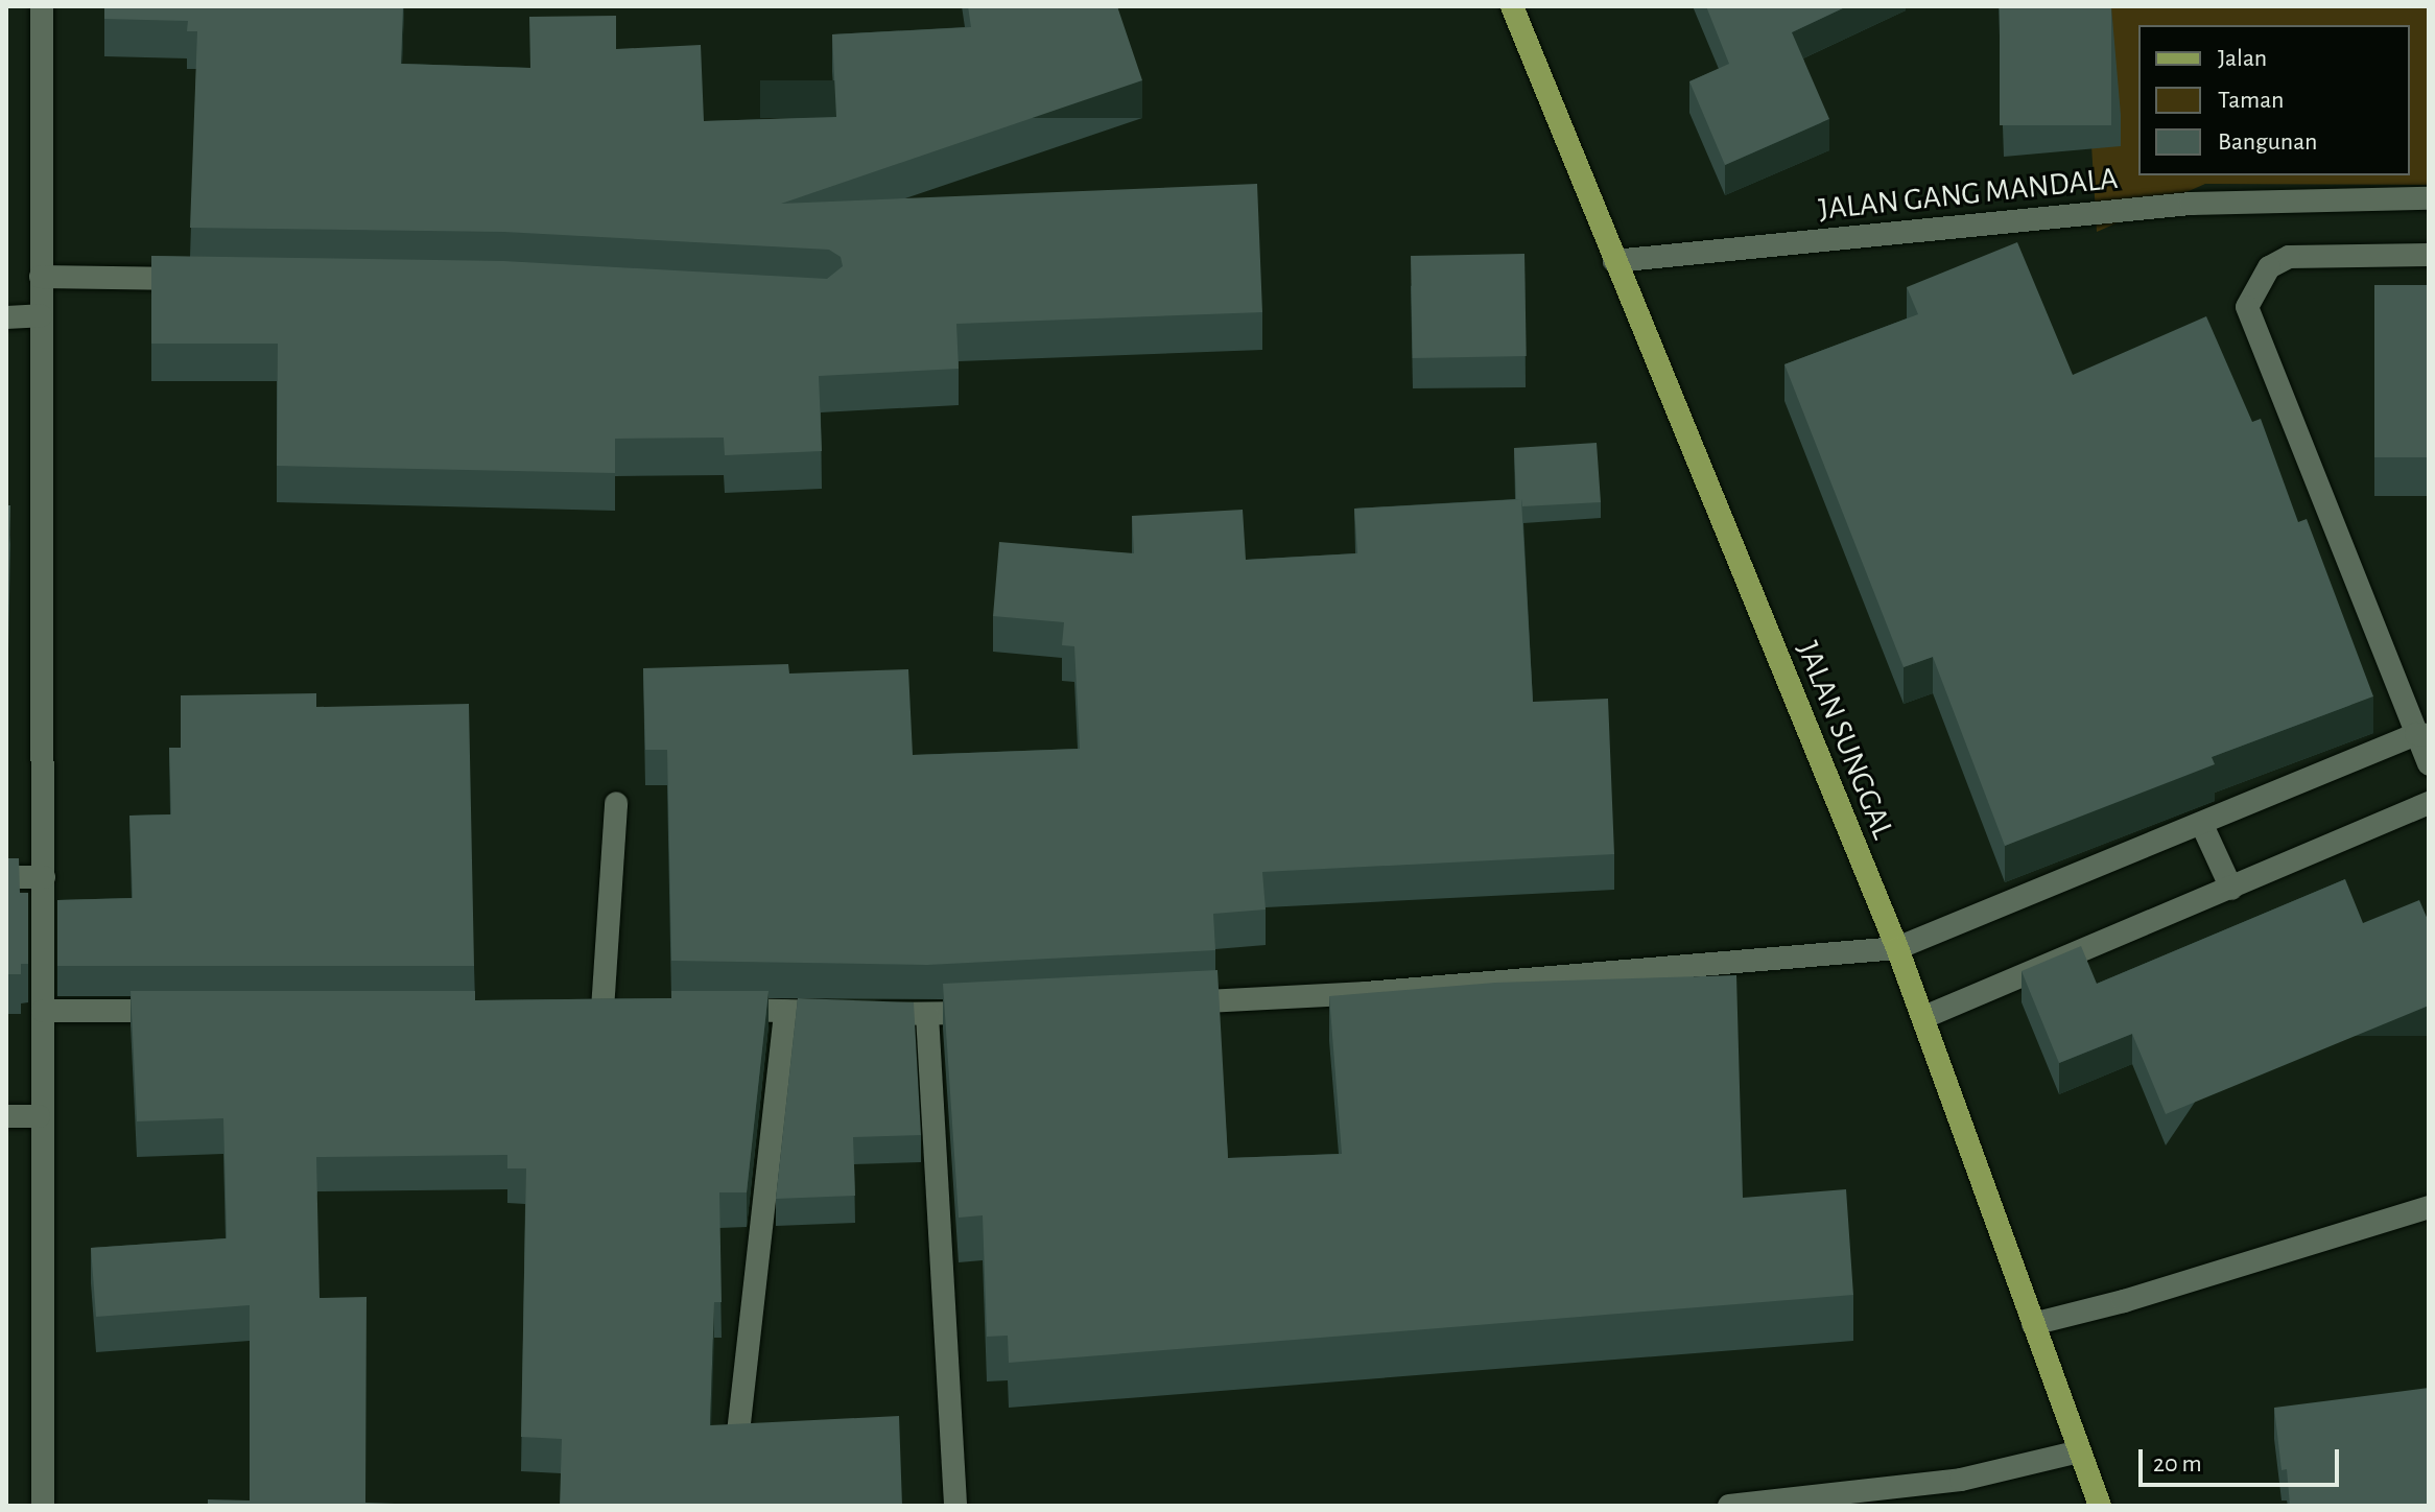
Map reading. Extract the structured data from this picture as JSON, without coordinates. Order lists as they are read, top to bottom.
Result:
{
  "streets": {
    "main road": ["JALAN SUNGGAL"],
    "street": ["JALAN GANG MANDALA"]
  },
  "crossings": [
    ["JALAN GANG MANDALA", "JALAN SUNGGAL"]
  ],
  "legend": ["Jalan", "Taman", "Bangunan"],
  "scale_bar": "20 m"
}
